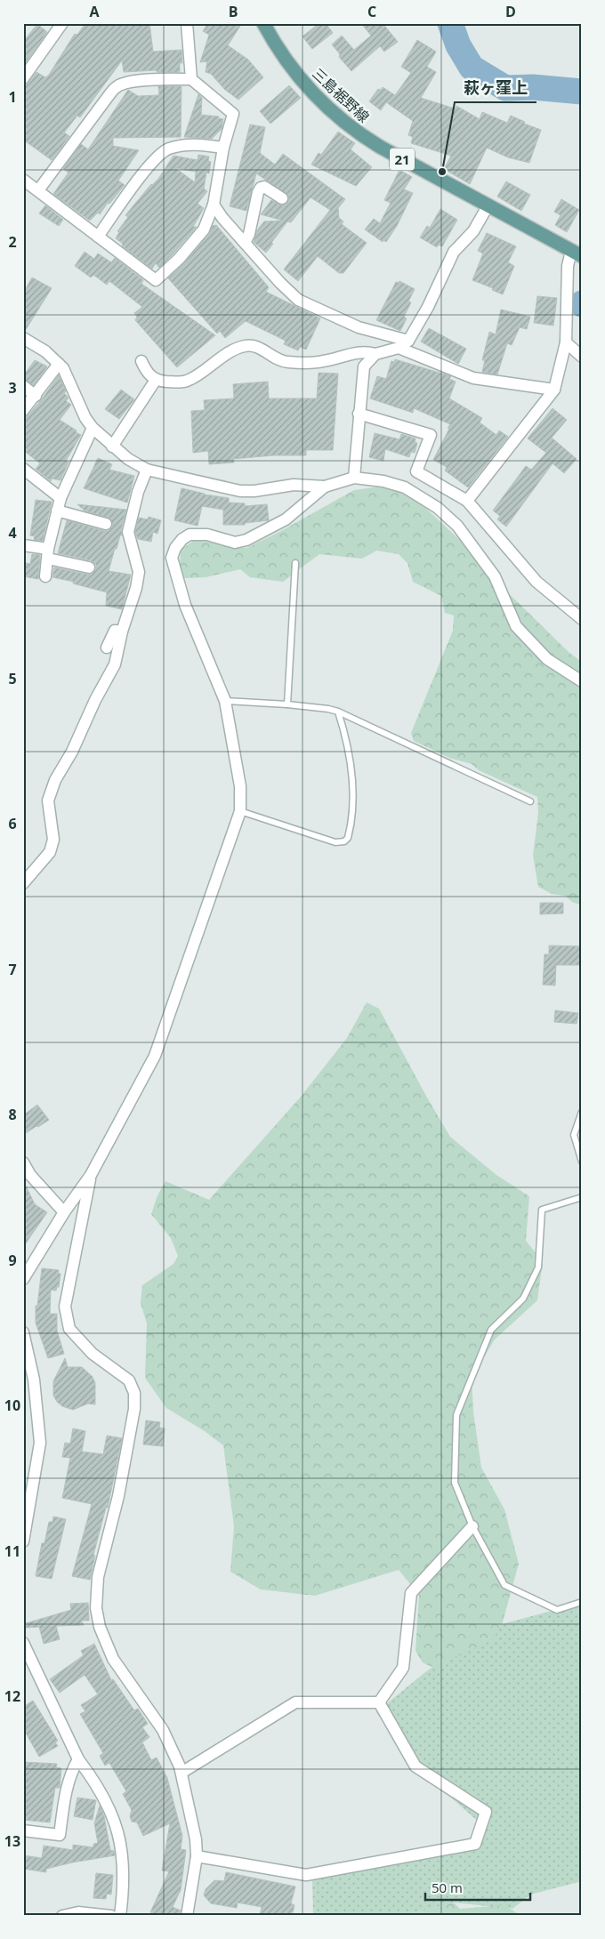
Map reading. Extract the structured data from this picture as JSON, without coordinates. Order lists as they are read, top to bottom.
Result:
{
  "streets": {
    "main road": ["三島裾野線", "21"]
  },
  "places": ["萩ヶ窪上"],
  "scale_bar": "50 m",
  "grid": {
    "columns": [
      "A",
      "B",
      "C",
      "D"
    ],
    "rows": [
      "1",
      "2",
      "3",
      "4",
      "5",
      "6",
      "7",
      "8",
      "9",
      "10",
      "11",
      "12",
      "13"
    ]
  }
}
